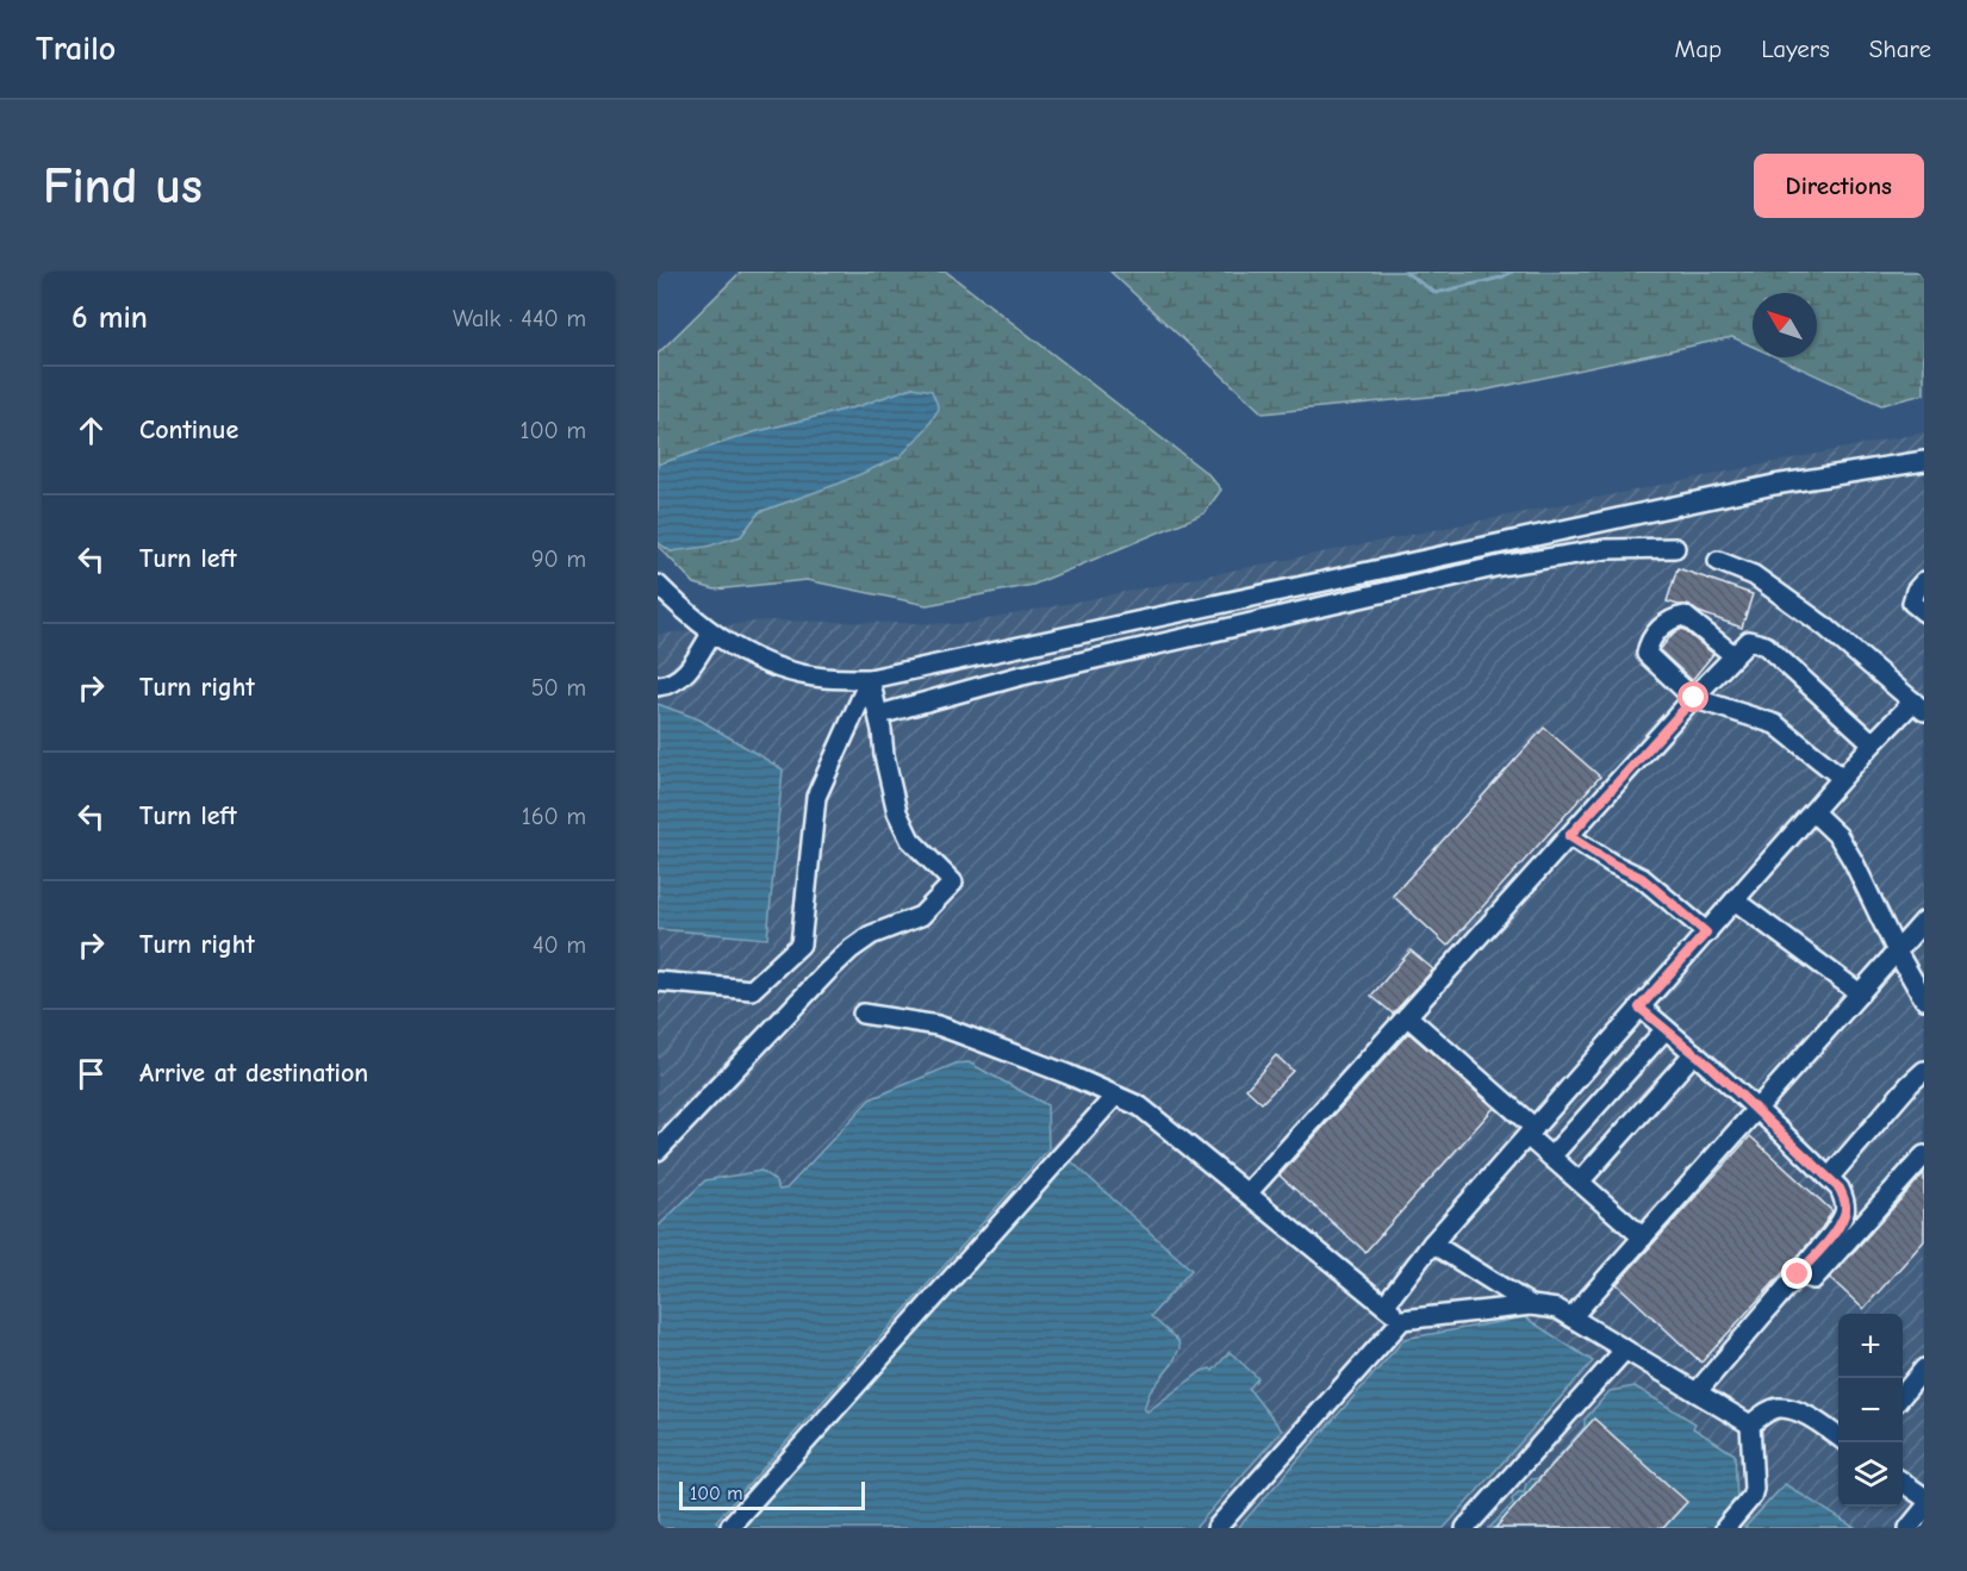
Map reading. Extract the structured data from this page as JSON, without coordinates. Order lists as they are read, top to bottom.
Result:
{
  "scale_bar": "100 m",
  "north": "top left",
  "page": {
    "header": "Trailo",
    "nav": ["Map", "Layers", "Share"],
    "buttons": "Directions",
    "title": "Find us",
    "heading": ["6 min", "Walk · 440 m"],
    "list": [
      ["Continue", "100 m"],
      ["Turn left", "90 m"],
      ["Turn right", "50 m"],
      ["Turn left", "160 m"],
      ["Turn right", "40 m"],
      "Arrive at destination"
    ],
    "map_buttons": ["+", "−"],
    "scale": "100 m"
  }
}
